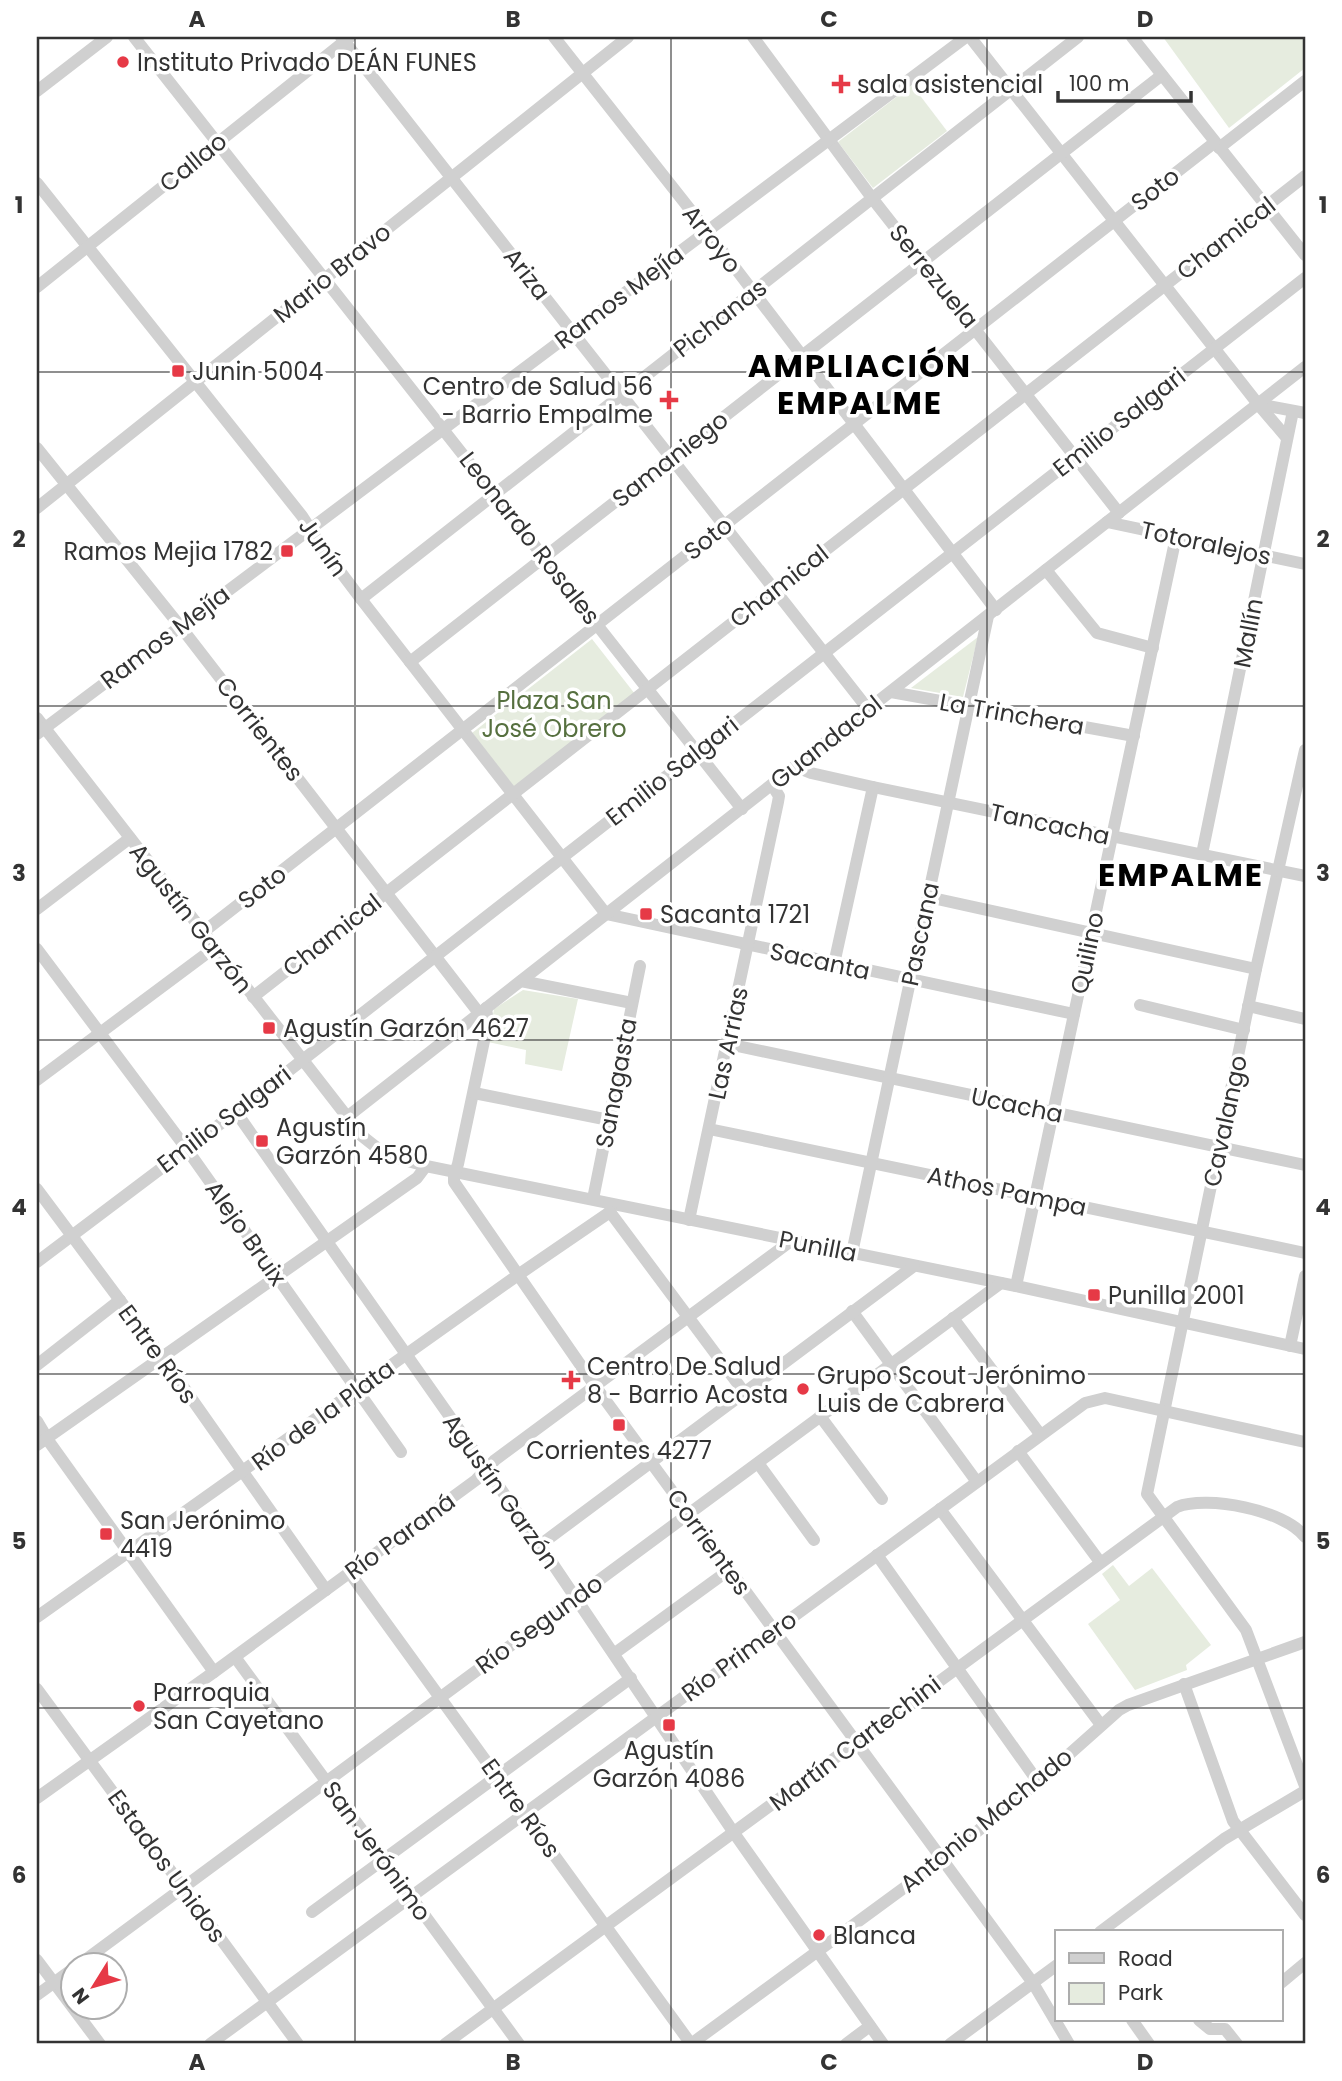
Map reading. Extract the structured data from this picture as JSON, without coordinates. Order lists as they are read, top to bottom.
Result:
{
  "streets": {
    "street": [
      "Callao",
      "Soto",
      "Chamical",
      "Arroyo",
      "Mario Bravo",
      "Ariza",
      "Serrezuela",
      "Ramos Mejía",
      "Pichanas",
      "Emilio Salgari",
      "Samaniego",
      "Leonardo Rosales",
      "Totoralejos",
      "Junín",
      "Mallín",
      "La Trinchera",
      "Corrientes",
      "Guandacol",
      "Tancacha",
      "Agustín Garzón",
      "Pascana",
      "Quilino",
      "Sacanta",
      "Las Arrias",
      "Sanagasta",
      "Ucacha",
      "Cavalango",
      "Athos Pampa",
      "Alejo Bruix",
      "Punilla",
      "Entre Ríos",
      "Río de la Plata",
      "Río Paraná",
      "Río Segundo",
      "Río Primero",
      "Martín Cartechini",
      "Antonio Machado",
      "San Jerónimo",
      "Estados Unidos"
    ]
  },
  "crossings": [
    ["Callao", "Ariza"],
    ["Callao", "Leonardo Rosales"],
    ["Callao", "Junín"],
    ["Soto", "Arroyo"],
    ["Soto", "Ariza"],
    ["Soto", "Serrezuela"],
    ["Soto", "Leonardo Rosales"],
    ["Soto", "Junín"],
    ["Soto", "Corrientes"],
    ["Soto", "Agustín Garzón"],
    ["Chamical", "Arroyo"],
    ["Chamical", "Ariza"],
    ["Chamical", "Serrezuela"],
    ["Chamical", "Leonardo Rosales"],
    ["Chamical", "Junín"],
    ["Chamical", "Corrientes"],
    ["Chamical", "Agustín Garzón"],
    ["Arroyo", "Mario Bravo"],
    ["Arroyo", "Ramos Mejía"],
    ["Arroyo", "Pichanas"],
    ["Arroyo", "Emilio Salgari"],
    ["Arroyo", "Samaniego"],
    ["Arroyo", "Guandacol"],
    ["Arroyo", "Pascana"],
    ["Mario Bravo", "Ariza"],
    ["Mario Bravo", "Leonardo Rosales"],
    ["Mario Bravo", "Junín"],
    ["Mario Bravo", "Corrientes"],
    ["Ariza", "Ramos Mejía"],
    ["Ariza", "Pichanas"],
    ["Ariza", "Emilio Salgari"],
    ["Ariza", "Samaniego"],
    ["Ariza", "Guandacol"],
    ["Serrezuela", "Ramos Mejía"],
    ["Serrezuela", "Pichanas"],
    ["Serrezuela", "Emilio Salgari"],
    ["Serrezuela", "Samaniego"],
    ["Serrezuela", "Guandacol"],
    ["Ramos Mejía", "Leonardo Rosales"],
    ["Ramos Mejía", "Junín"],
    ["Ramos Mejía", "Corrientes"],
    ["Ramos Mejía", "Agustín Garzón"],
    ["Pichanas", "Leonardo Rosales"],
    ["Pichanas", "Junín"],
    ["Emilio Salgari", "Leonardo Rosales"],
    ["Emilio Salgari", "Junín"],
    ["Emilio Salgari", "Corrientes"],
    ["Emilio Salgari", "Agustín Garzón"],
    ["Emilio Salgari", "Alejo Bruix"],
    ["Emilio Salgari", "Entre Ríos"],
    ["Samaniego", "Leonardo Rosales"],
    ["Samaniego", "Junín"],
    ["Leonardo Rosales", "Guandacol"],
    ["Totoralejos", "Mallín"],
    ["Totoralejos", "Guandacol"],
    ["Totoralejos", "Quilino"],
    ["Junín", "Guandacol"],
    ["Junín", "Sacanta"],
    ["Mallín", "Tancacha"],
    ["La Trinchera", "Guandacol"],
    ["La Trinchera", "Pascana"],
    ["La Trinchera", "Quilino"],
    ["Corrientes", "Guandacol"],
    ["Corrientes", "Punilla"],
    ["Corrientes", "Río de la Plata"],
    ["Corrientes", "Río Paraná"],
    ["Corrientes", "Río Segundo"],
    ["Corrientes", "Río Primero"],
    ["Corrientes", "Martín Cartechini"],
    ["Corrientes", "Antonio Machado"],
    ["Guandacol", "Tancacha"],
    ["Guandacol", "Agustín Garzón"],
    ["Guandacol", "Pascana"],
    ["Guandacol", "Sacanta"],
    ["Guandacol", "Las Arrias"],
    ["Guandacol", "Punilla"],
    ["Tancacha", "Pascana"],
    ["Tancacha", "Quilino"],
    ["Tancacha", "Cavalango"],
    ["Agustín Garzón", "Punilla"],
    ["Agustín Garzón", "Río de la Plata"],
    ["Agustín Garzón", "Río Paraná"],
    ["Agustín Garzón", "Río Segundo"],
    ["Agustín Garzón", "Río Primero"],
    ["Agustín Garzón", "Martín Cartechini"],
    ["Agustín Garzón", "Antonio Machado"],
    ["Pascana", "Sacanta"],
    ["Pascana", "Ucacha"],
    ["Pascana", "Athos Pampa"],
    ["Pascana", "Punilla"],
    ["Quilino", "Sacanta"],
    ["Quilino", "Ucacha"],
    ["Quilino", "Athos Pampa"],
    ["Quilino", "Punilla"],
    ["Sacanta", "Las Arrias"],
    ["Las Arrias", "Ucacha"],
    ["Las Arrias", "Athos Pampa"],
    ["Las Arrias", "Punilla"],
    ["Sanagasta", "Punilla"],
    ["Ucacha", "Cavalango"],
    ["Cavalango", "Athos Pampa"],
    ["Cavalango", "Punilla"],
    ["Cavalango", "Río Primero"],
    ["Cavalango", "Martín Cartechini"],
    ["Alejo Bruix", "Río de la Plata"],
    ["Punilla", "Río de la Plata"],
    ["Punilla", "Río Paraná"],
    ["Punilla", "Río Segundo"],
    ["Entre Ríos", "Río de la Plata"],
    ["Entre Ríos", "Río Paraná"],
    ["Entre Ríos", "Río Segundo"],
    ["Entre Ríos", "Río Primero"],
    ["Entre Ríos", "Martín Cartechini"],
    ["Entre Ríos", "Antonio Machado"],
    ["Río Paraná", "San Jerónimo"],
    ["Río Paraná", "Estados Unidos"],
    ["Río Segundo", "San Jerónimo"],
    ["Río Segundo", "Estados Unidos"],
    ["Río Primero", "San Jerónimo"],
    ["Río Primero", "Estados Unidos"],
    ["Martín Cartechini", "San Jerónimo"]
  ],
  "districts": ["AMPLIACIÓN EMPALME", "EMPALME"],
  "parks": ["Plaza San José Obrero"],
  "places": {
    "other": [
      "Instituto Privado DEÁN FUNES",
      "Grupo Scout Jerónimo Luis de Cabrera",
      "Parroquia San Cayetano",
      "Blanca"
    ],
    "health": ["sala asistencial", "Centro de Salud 56 - Barrio Empalme", "Centro De Salud 8 - Barrio Acosta"],
    "transit": [
      "Junin 5004",
      "Ramos Mejia 1782",
      "Sacanta 1721",
      "Agustín Garzón 4627",
      "Agustín Garzón 4580",
      "Punilla 2001",
      "Corrientes 4277",
      "San Jerónimo 4419",
      "Agustín Garzón 4086"
    ]
  },
  "legend": ["Road", "Park"],
  "scale_bar": "100 m",
  "north": "bottom left",
  "grid": {
    "columns": [
      "A",
      "B",
      "C",
      "D"
    ],
    "rows": [
      "1",
      "2",
      "3",
      "4",
      "5",
      "6"
    ]
  }
}
